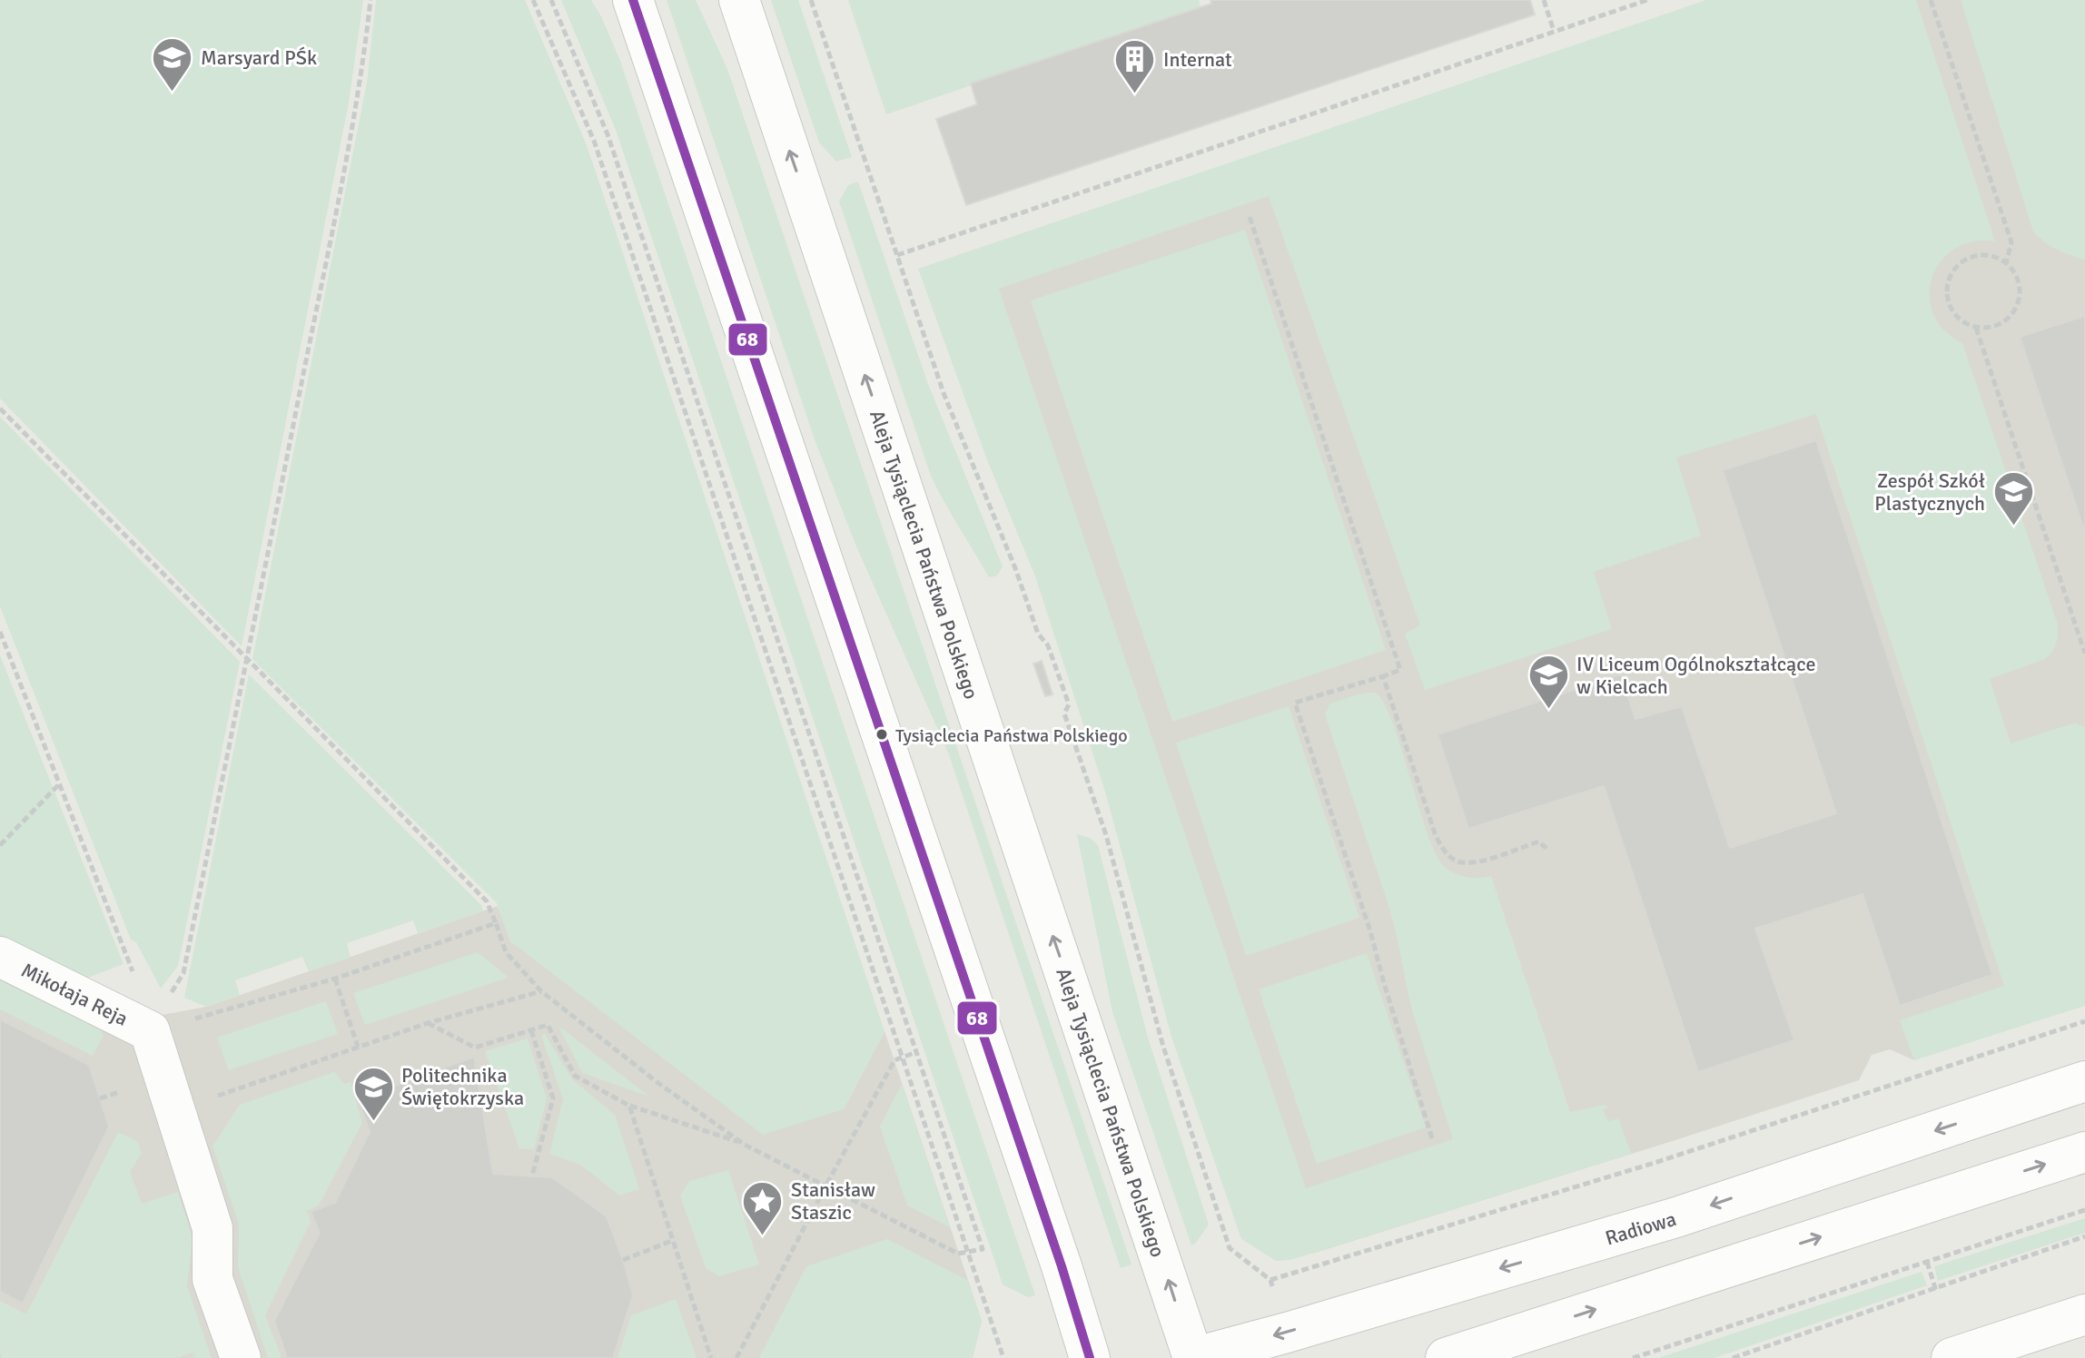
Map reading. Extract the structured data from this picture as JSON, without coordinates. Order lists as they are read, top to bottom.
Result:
{
  "streets": {
    "street": ["Aleja Tysiąclecia Państwa Polskiego", "Mikołaja Reja", "Radiowa"]
  },
  "crossings": [
    ["Aleja Tysiąclecia Państwa Polskiego", "Radiowa"]
  ],
  "places": {
    "school or university": [
      "Marsyard PŚk",
      "Zespół Szkół Plastycznych",
      "IV Liceum Ogólnokształcące w Kielcach",
      "Politechnika Świętokrzyska"
    ],
    "building": ["Internat"],
    "other": ["Tysiąclecia Państwa Polskiego"],
    "place": ["Stanisław Staszic"]
  },
  "lines": ["transit line 68"]
}
